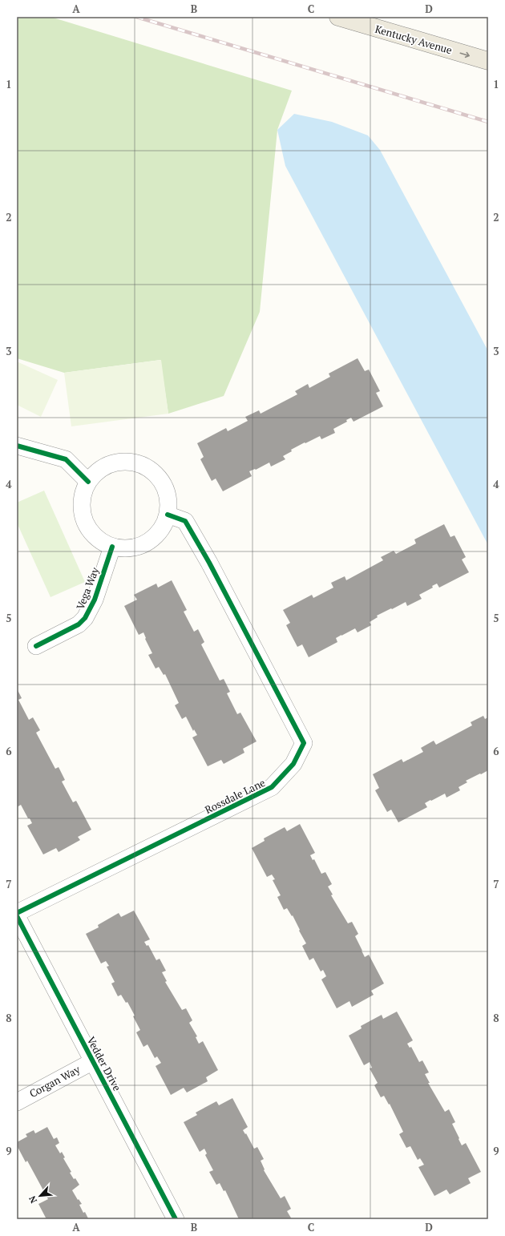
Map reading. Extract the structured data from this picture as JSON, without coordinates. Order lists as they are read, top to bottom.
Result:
{
  "streets": {
    "main road": ["Kentucky Avenue"],
    "street": [
      "Vega Way",
      "Rossdale Lane",
      "Vedder Drive",
      "Corgan Way"
    ]
  },
  "crossings": [
    ["Vega Way", "Rossdale Lane"],
    ["Vedder Drive", "Corgan Way"]
  ],
  "one_way": ["Kentucky Avenue"],
  "north": "bottom left",
  "grid": {
    "columns": [
      "A",
      "B",
      "C",
      "D"
    ],
    "rows": [
      "1",
      "2",
      "3",
      "4",
      "5",
      "6",
      "7",
      "8",
      "9"
    ]
  }
}
